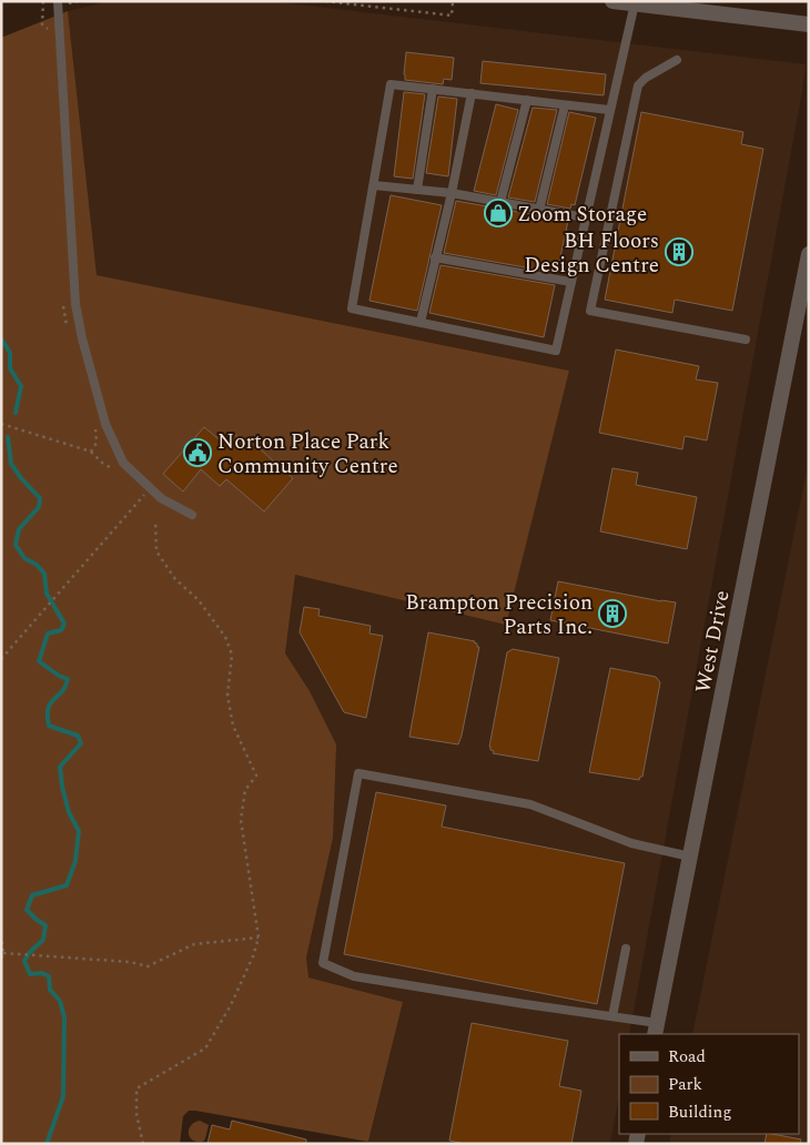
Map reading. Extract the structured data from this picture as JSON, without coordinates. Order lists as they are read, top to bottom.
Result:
{
  "streets": {
    "street": ["West Drive"]
  },
  "places": {
    "shop": ["Zoom Storage"],
    "building": ["BH Floors Design Centre", "Brampton Precision Parts Inc."],
    "public building": ["Norton Place Park Community Centre"]
  },
  "legend": ["Road", "Park", "Building"]
}
